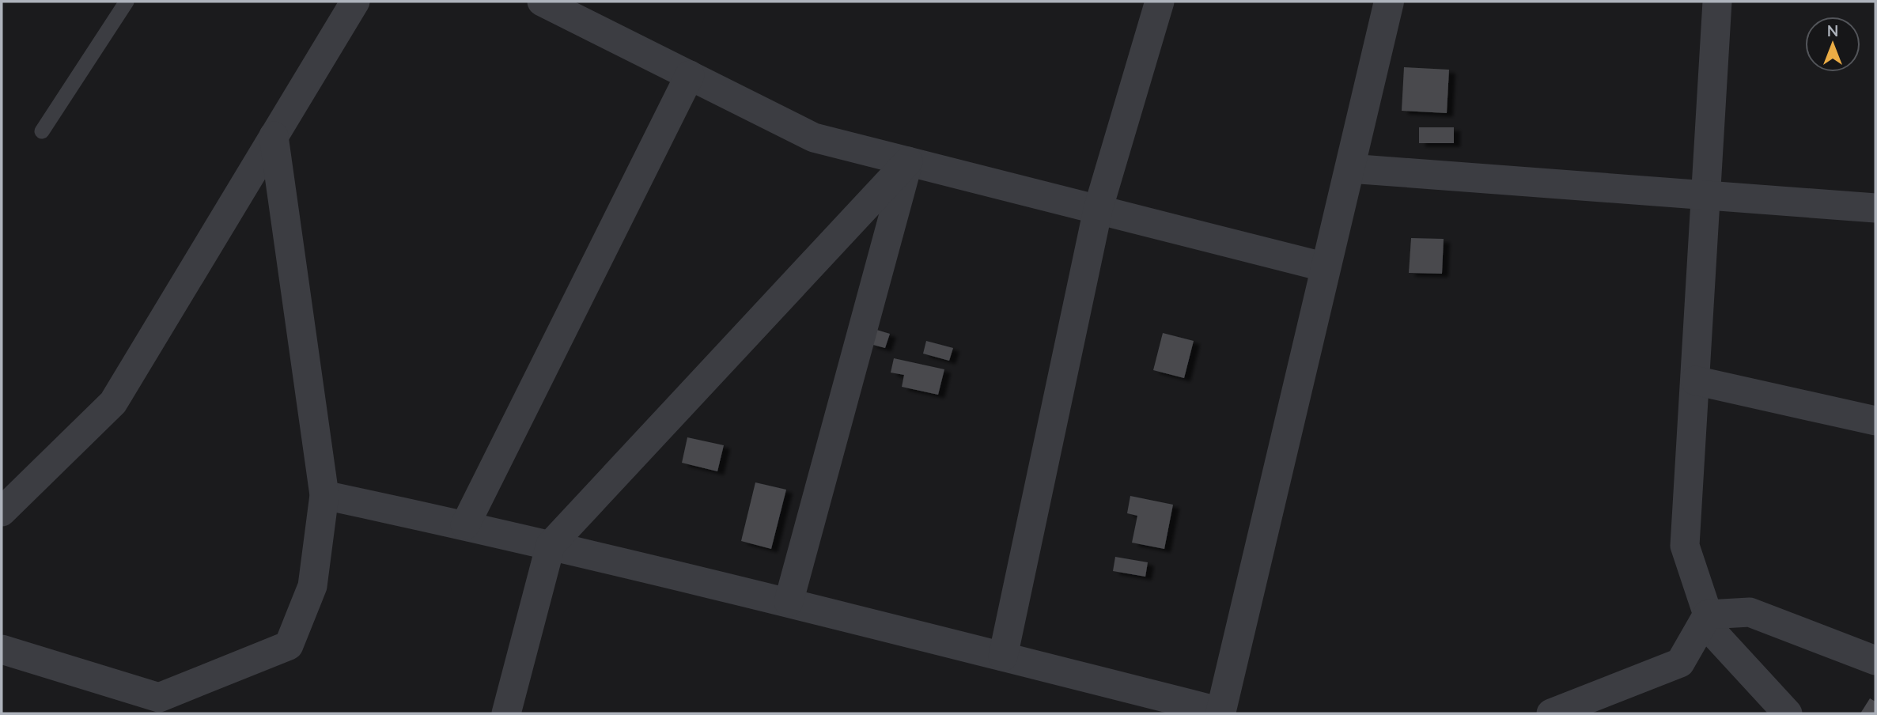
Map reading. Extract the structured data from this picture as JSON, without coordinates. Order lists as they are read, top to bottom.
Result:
{
  "north": "top"
}
